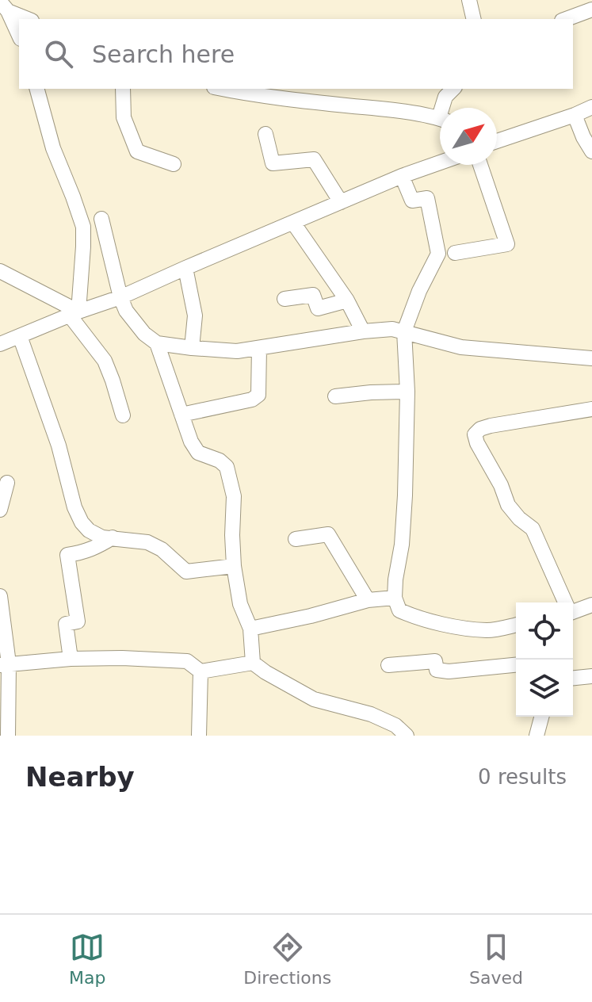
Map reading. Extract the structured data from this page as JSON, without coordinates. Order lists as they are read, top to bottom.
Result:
{
  "north": "top right",
  "page": {
    "search": "Search here",
    "heading": ["Nearby", "0 results"],
    "nav": ["Map", "Directions", "Saved"]
  }
}
